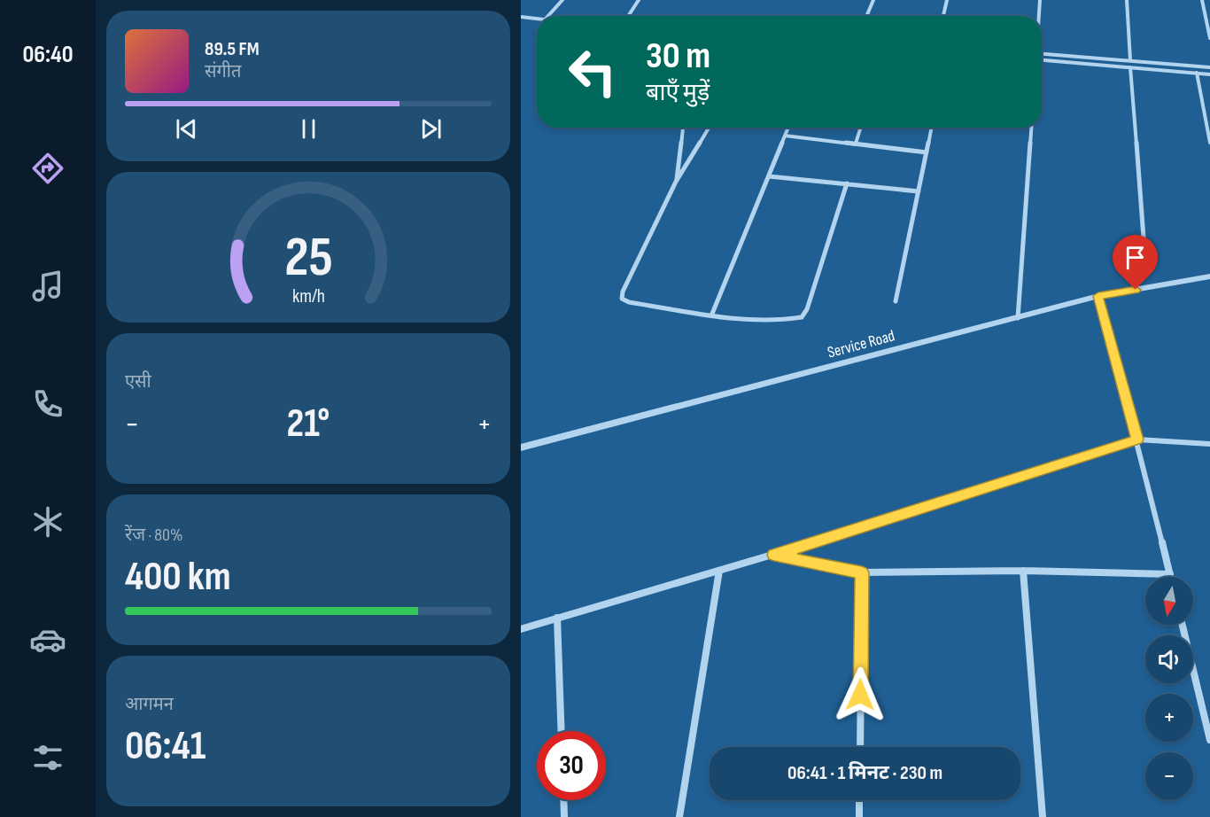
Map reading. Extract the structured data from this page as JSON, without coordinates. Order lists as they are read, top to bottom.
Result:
{
  "streets": {
    "street": ["Service Road"]
  },
  "north": "bottom",
  "page": {
    "tabs": "06:40",
    "turn": ["30 m", "बाएँ मुड़ें"],
    "song": ["89.5 FM", "संगीत"],
    "tile": [
      "एसी",
      ["रेंज · 80%", "400 km"],
      ["आगमन", "06:41"]
    ],
    "heat": ["−", "21°", "+"],
    "map_buttons": ["+", "−"],
    "limit": "30",
    "trip": "06:41 · 1 मिनट · 230 m",
    "gauge": ["25", "km/h"]
  }
}
